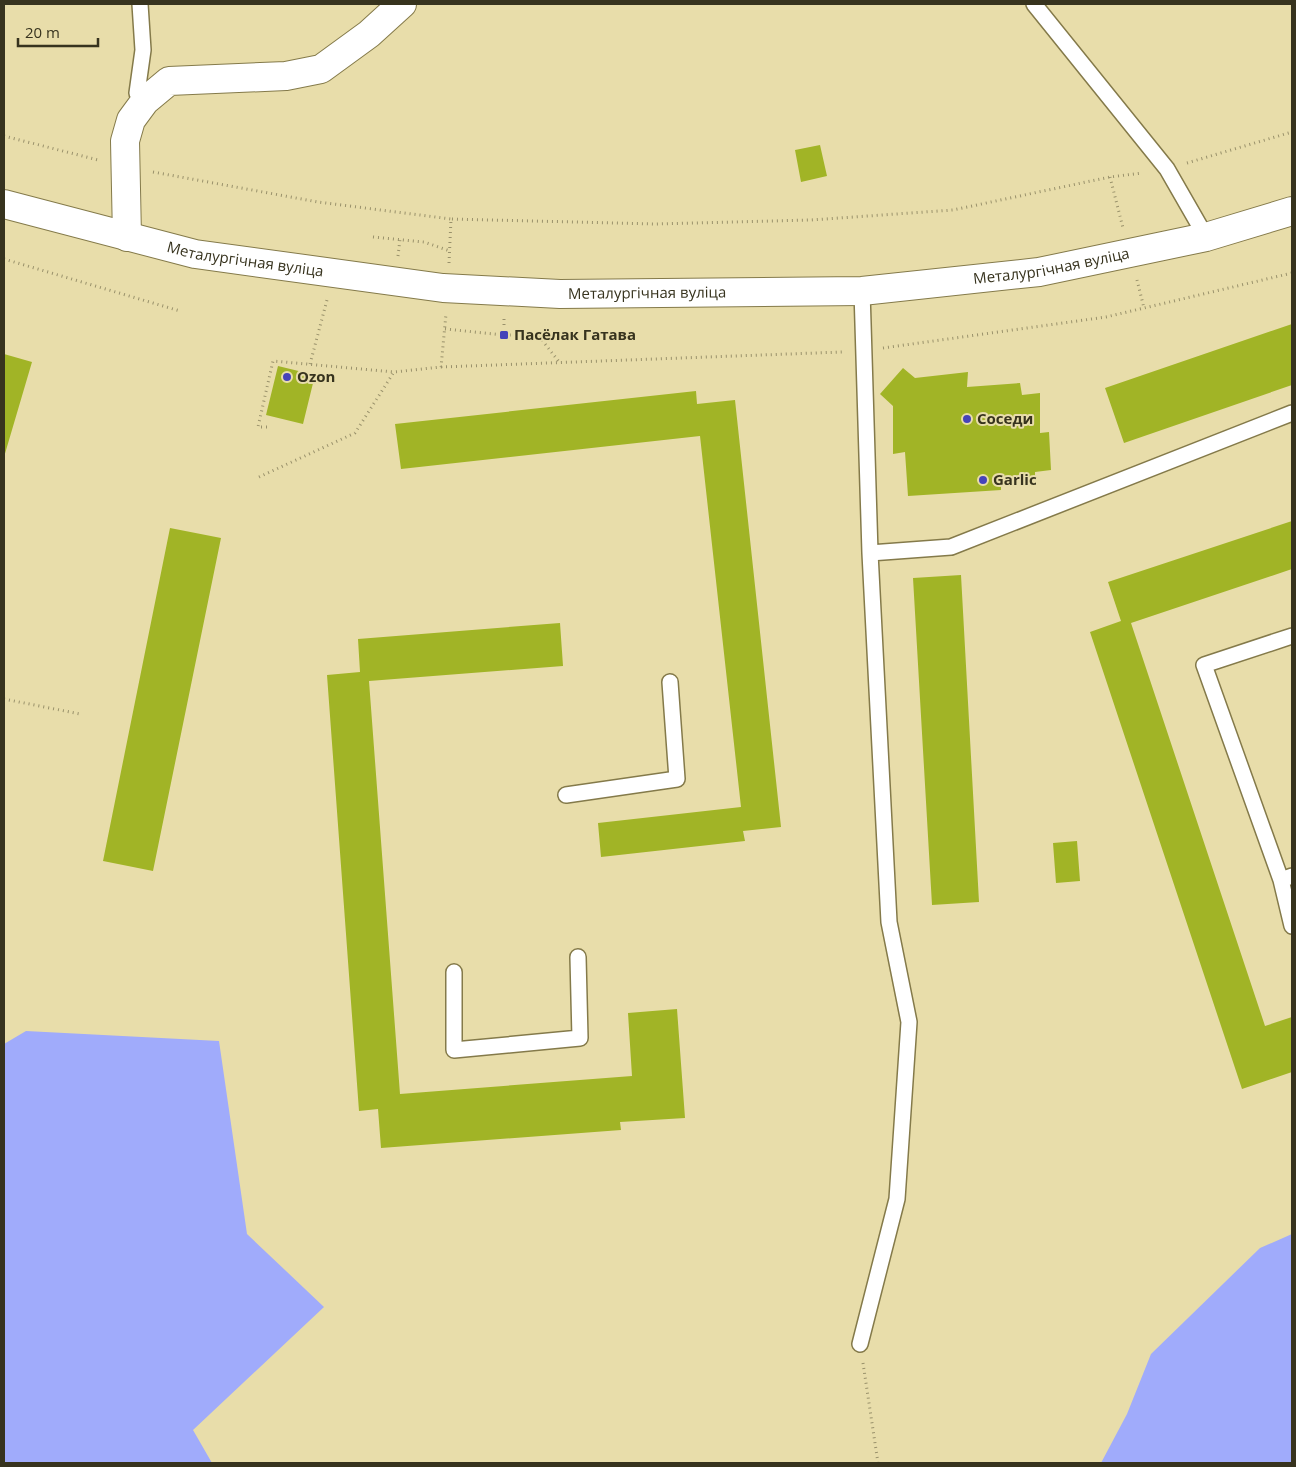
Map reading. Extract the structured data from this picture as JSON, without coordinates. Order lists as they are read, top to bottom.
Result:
{
  "streets": {
    "street": ["Металургічная вуліца"]
  },
  "places": {
    "transit": ["Пасёлак Гатава"],
    "other": ["Ozon", "Соседи", "Garlic"]
  },
  "scale_bar": "20 m"
}
